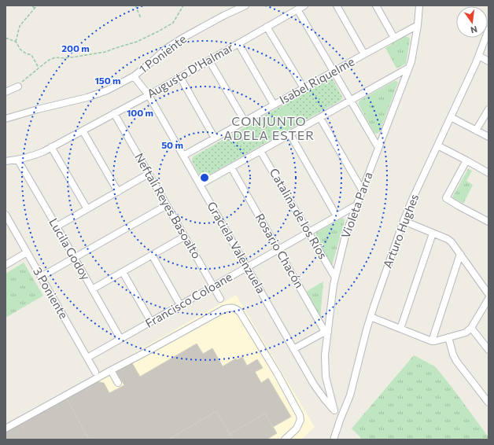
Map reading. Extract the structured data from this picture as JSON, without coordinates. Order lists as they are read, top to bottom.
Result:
{
  "streets": {
    "street": [
      "1 Poniente",
      "Augusto D'Halmar",
      "Isabel Riquelme",
      "Violeta Parra",
      "Neftalí Reyes Basoalto",
      "Catalina de los Ríos",
      "Arturo Hughes",
      "Graciela Valenzuela",
      "Lucila Godoy",
      "Rosario Chacón",
      "3 Poniente",
      "Francisco Coloane"
    ]
  },
  "crossings": [
    ["1 Poniente", "Graciela Valenzuela"],
    ["Augusto D'Halmar", "Neftalí Reyes Basoalto"],
    ["Augusto D'Halmar", "Graciela Valenzuela"],
    ["Augusto D'Halmar", "Lucila Godoy"],
    ["Isabel Riquelme", "Violeta Parra"],
    ["Isabel Riquelme", "Graciela Valenzuela"],
    ["Violeta Parra", "Catalina de los Ríos"],
    ["Violeta Parra", "Graciela Valenzuela"],
    ["Violeta Parra", "Rosario Chacón"],
    ["Violeta Parra", "Francisco Coloane"],
    ["Neftalí Reyes Basoalto", "Francisco Coloane"],
    ["Catalina de los Ríos", "Francisco Coloane"],
    ["Arturo Hughes", "Graciela Valenzuela"],
    ["Graciela Valenzuela", "Francisco Coloane"],
    ["Lucila Godoy", "Francisco Coloane"],
    ["Rosario Chacón", "Francisco Coloane"],
    ["3 Poniente", "Francisco Coloane"]
  ],
  "districts": ["CONJUNTO ADELA ESTER"],
  "north": "bottom",
  "rings": [
    "200 m",
    "150 m",
    "100 m",
    "50 m"
  ]
}
